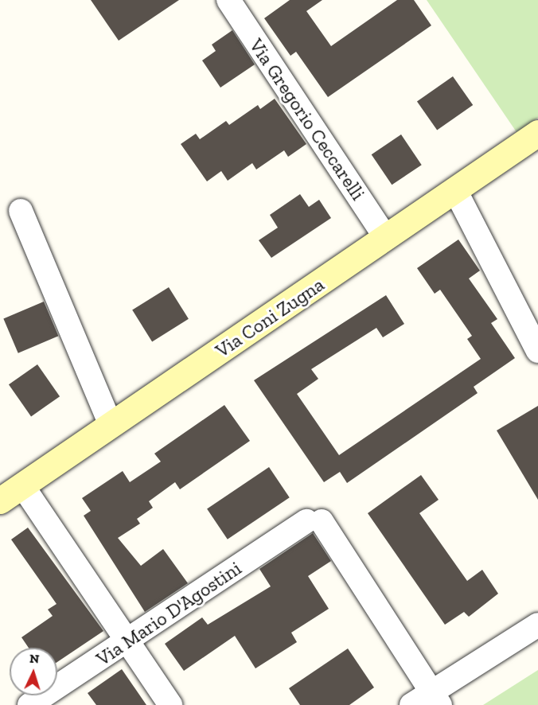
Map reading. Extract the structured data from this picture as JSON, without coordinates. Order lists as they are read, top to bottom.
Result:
{
  "streets": {
    "street": ["Via Gregorio Ceccarelli", "Via Coni Zugna", "Via Mario D'Agostini"]
  },
  "crossings": [
    ["Via Gregorio Ceccarelli", "Via Coni Zugna"]
  ],
  "north": "top"
}
